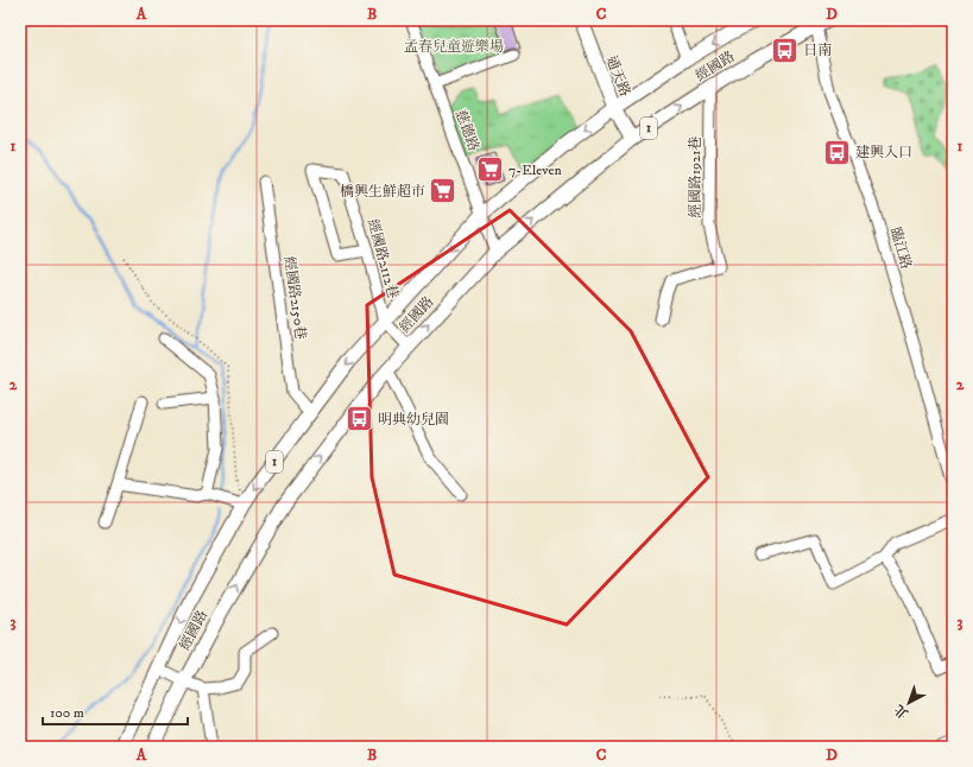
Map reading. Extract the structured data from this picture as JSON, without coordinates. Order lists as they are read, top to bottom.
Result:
{
  "streets": {
    "main road": ["經國路", "通天路", "1"],
    "street": [
      "慈德路",
      "經國路1921巷",
      "臨江路",
      "經國路2112巷",
      "經國路2150巷"
    ]
  },
  "crossings": [
    ["經國路", "通天路"],
    ["經國路", "慈德路"],
    ["經國路", "經國路1921巷"],
    ["經國路", "臨江路"],
    ["經國路", "經國路2112巷"],
    ["經國路", "經國路2150巷"]
  ],
  "parks": ["孟春兒童遊樂場"],
  "places": {
    "bus stop": ["日南", "建興入口", "明典幼兒園"],
    "supermarket": ["7-Eleven", "橋興生鮮超市"]
  },
  "scale_bar": "100 m",
  "north": "bottom left",
  "grid": {
    "columns": [
      "A",
      "B",
      "C",
      "D"
    ],
    "rows": ["1", "2", "3"]
  }
}
